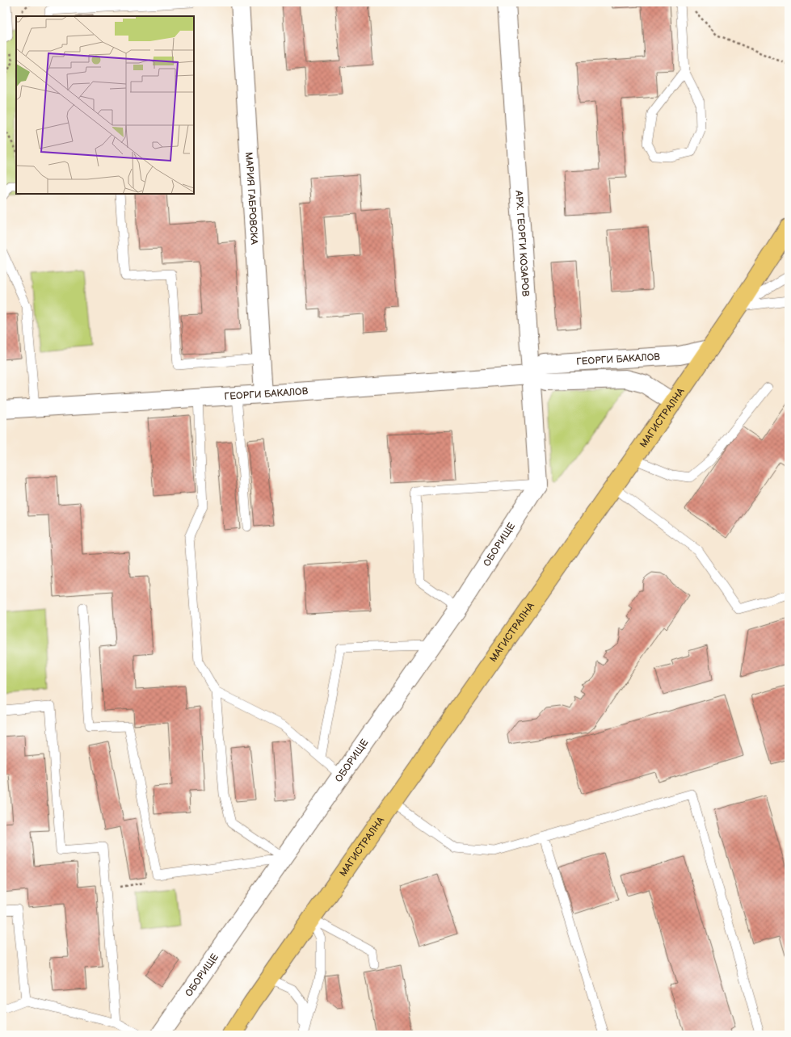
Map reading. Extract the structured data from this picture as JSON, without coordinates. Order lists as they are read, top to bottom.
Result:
{
  "streets": {
    "main road": ["МАГИСТРАЛНА"],
    "street": [
      "МАРИЯ ГАБРОВСКА",
      "АРХ. ГЕОРГИ КОЗАРОВ",
      "ГЕОРГИ БАКАЛОВ",
      "ОБОРИЩЕ"
    ]
  },
  "crossings": [
    ["МАРИЯ ГАБРОВСКА", "ГЕОРГИ БАКАЛОВ"],
    ["АРХ. ГЕОРГИ КОЗАРОВ", "ГЕОРГИ БАКАЛОВ"],
    ["АРХ. ГЕОРГИ КОЗАРОВ", "ОБОРИЩЕ"],
    ["ГЕОРГИ БАКАЛОВ", "МАГИСТРАЛНА"]
  ]
}
